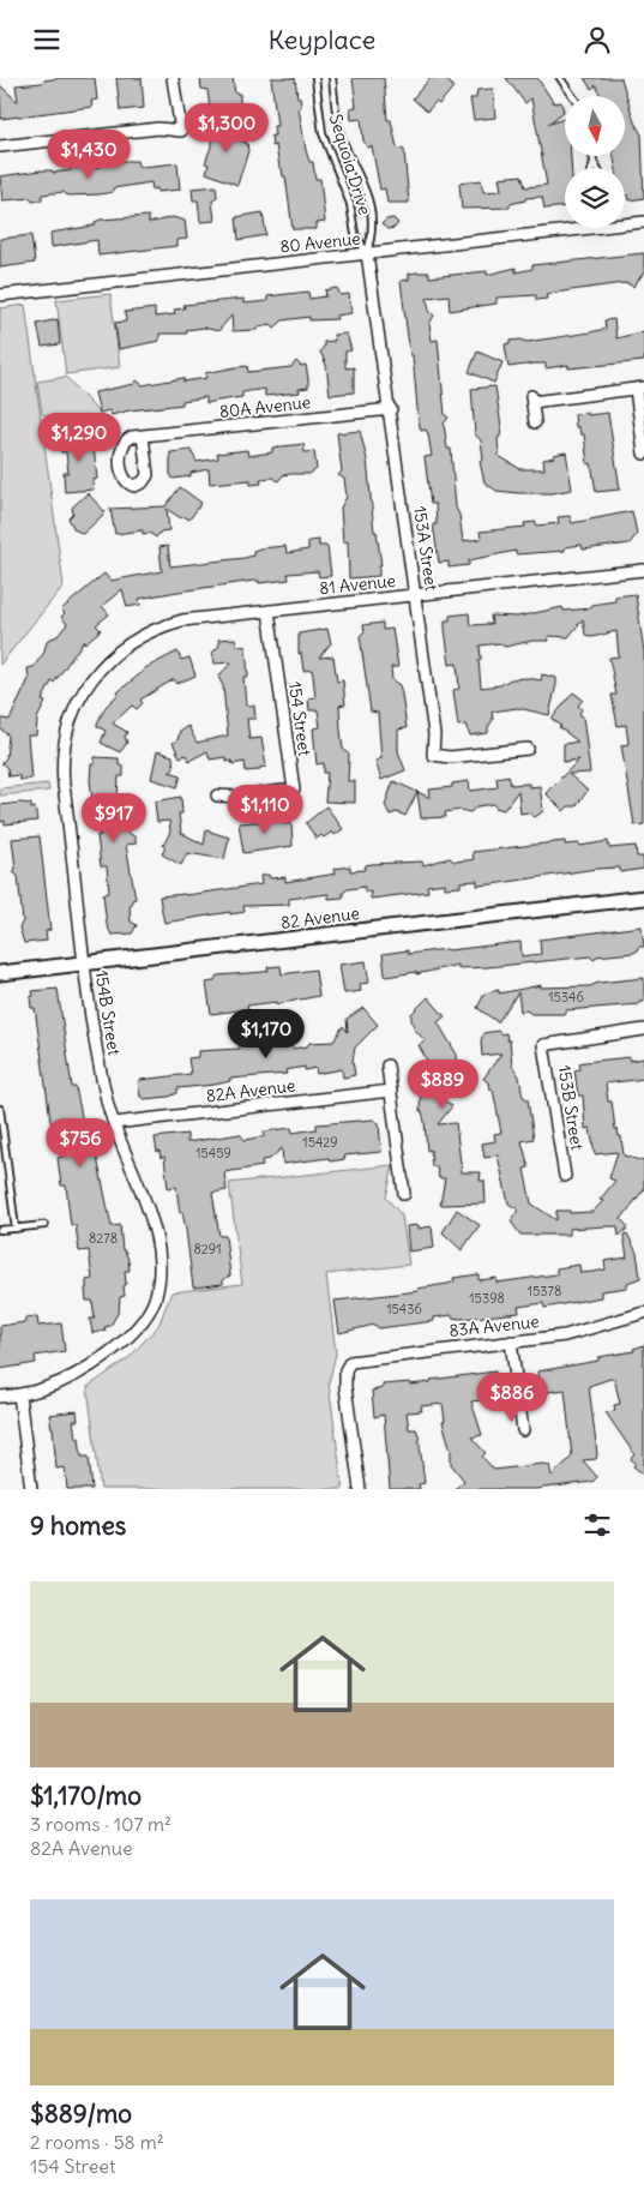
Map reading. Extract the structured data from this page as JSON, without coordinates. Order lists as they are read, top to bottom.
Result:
{
  "streets": {
    "street": [
      "80 Avenue",
      "80A Avenue",
      "153A Street",
      "81 Avenue",
      "154 Street",
      "82 Avenue",
      "154B Street",
      "82A Avenue",
      "153B Street",
      "83A Avenue"
    ],
    "lane": ["Sequoia Drive"]
  },
  "crossings": [
    ["Sequoia Drive", "80 Avenue"],
    ["Sequoia Drive", "153A Street"],
    ["80 Avenue", "153A Street"],
    ["80A Avenue", "153A Street"],
    ["153A Street", "81 Avenue"],
    ["81 Avenue", "154 Street"],
    ["81 Avenue", "154B Street"],
    ["82 Avenue", "154B Street"],
    ["154B Street", "82A Avenue"]
  ],
  "house_numbers": [
    "15346",
    "15429",
    "15459",
    "8278",
    "8291",
    "15378",
    "15398",
    "15436"
  ],
  "north": "bottom",
  "page": {
    "header": "Keyplace",
    "price": [
      "$1,300",
      "$1,430",
      "$1,290",
      "$1,110",
      "$917",
      "$1,170",
      "$889",
      "$756",
      "$886"
    ],
    "heading": "9 homes",
    "list": [
      {
        "name": "$1,170/mo",
        "note": "3 rooms · 107 m² · 82A Avenue"
      },
      {
        "name": "$889/mo",
        "note": "2 rooms · 58 m² · 154 Street"
      }
    ]
  }
}
